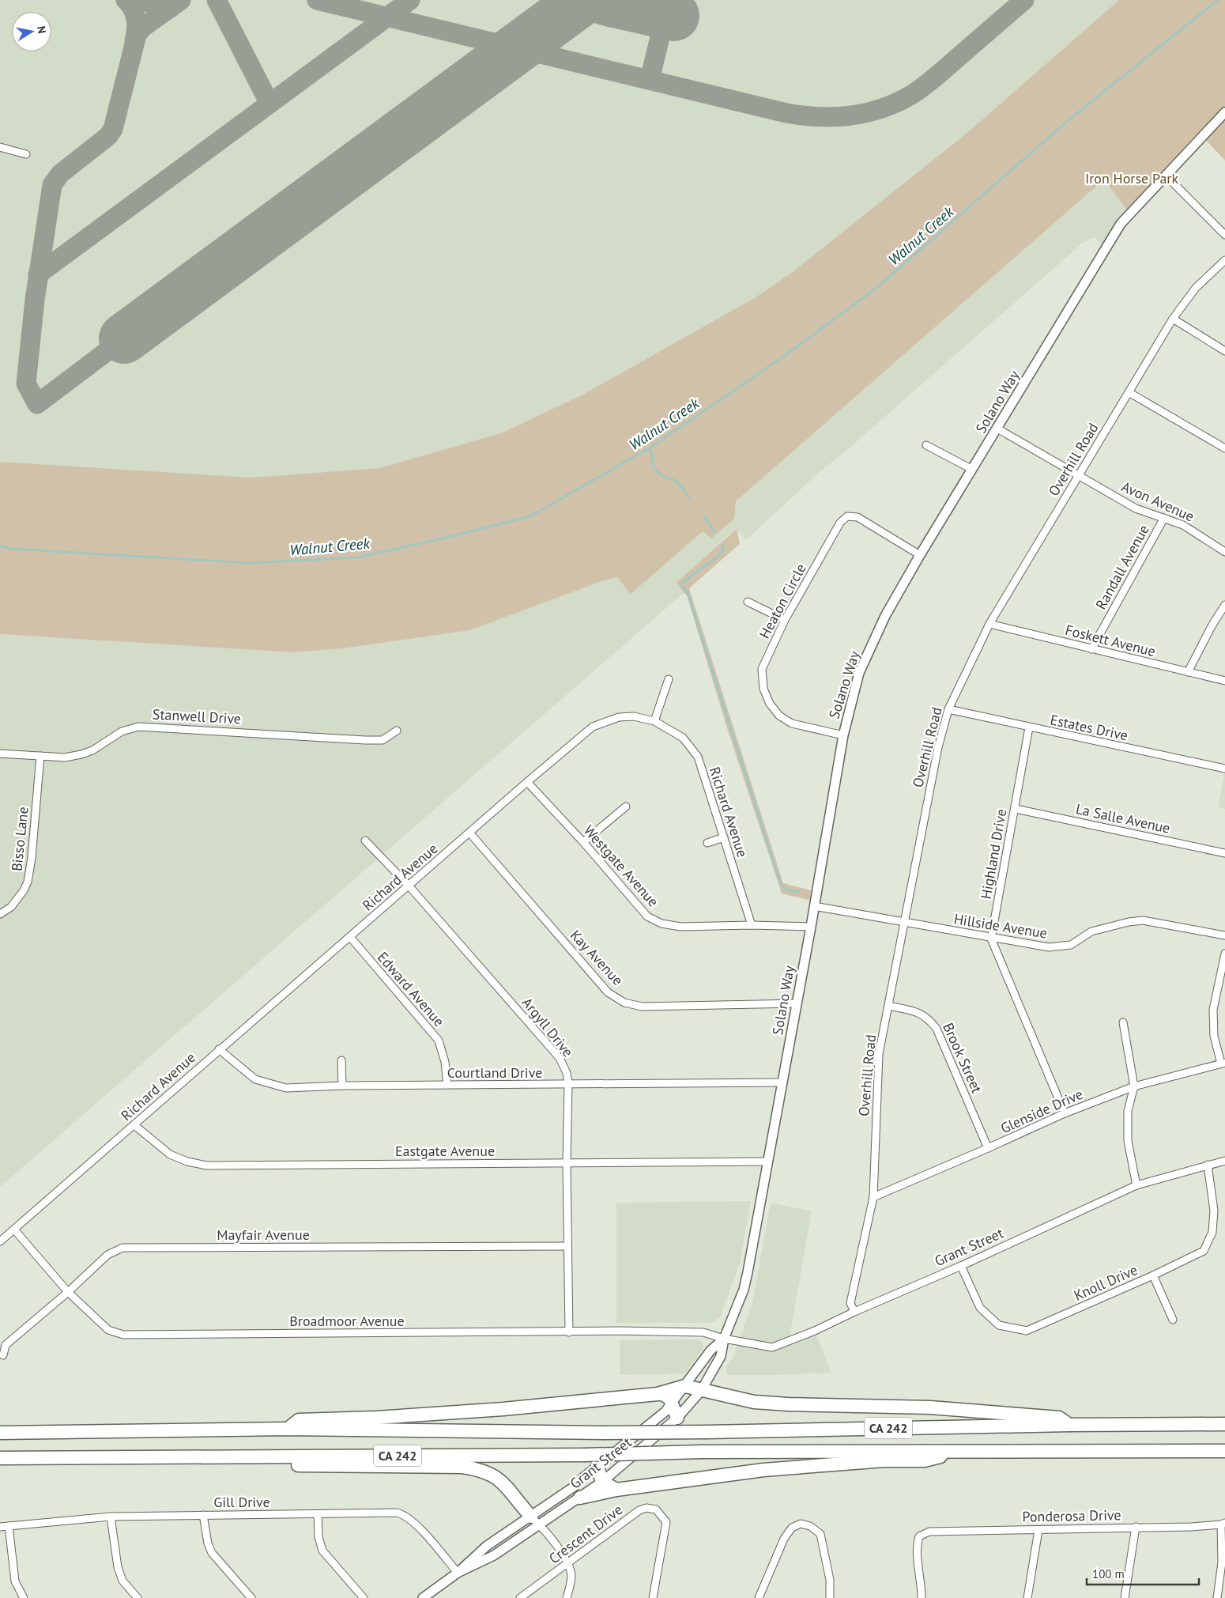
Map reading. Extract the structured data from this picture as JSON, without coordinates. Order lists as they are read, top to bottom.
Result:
{
  "streets": {
    "highway": ["CA 242"],
    "street": [
      "Solano Way",
      "Overhill Road",
      "Avon Avenue",
      "Randall Avenue",
      "Heaton Circle",
      "Foskett Avenue",
      "Stanwell Drive",
      "Estates Drive",
      "Richard Avenue",
      "La Salle Avenue",
      "Bisso Lane",
      "Highland Drive",
      "Westgate Avenue",
      "Hillside Avenue",
      "Kay Avenue",
      "Edward Avenue",
      "Argyll Drive",
      "Brook Street",
      "Courtland Drive",
      "Glenside Drive",
      "Eastgate Avenue",
      "Mayfair Avenue",
      "Grant Street",
      "Knoll Drive",
      "Broadmoor Avenue",
      "Gill Drive",
      "Ponderosa Drive",
      "Crescent Drive"
    ]
  },
  "crossings": [
    ["Solano Way", "Avon Avenue"],
    ["Solano Way", "Heaton Circle"],
    ["Solano Way", "Westgate Avenue"],
    ["Solano Way", "Hillside Avenue"],
    ["Solano Way", "Kay Avenue"],
    ["Solano Way", "Courtland Drive"],
    ["Solano Way", "Eastgate Avenue"],
    ["Solano Way", "Grant Street"],
    ["Solano Way", "Broadmoor Avenue"],
    ["Overhill Road", "Avon Avenue"],
    ["Overhill Road", "Foskett Avenue"],
    ["Overhill Road", "Estates Drive"],
    ["Overhill Road", "Hillside Avenue"],
    ["Overhill Road", "Brook Street"],
    ["Overhill Road", "Glenside Drive"],
    ["Overhill Road", "Grant Street"],
    ["Avon Avenue", "Randall Avenue"],
    ["Randall Avenue", "Foskett Avenue"],
    ["Stanwell Drive", "Bisso Lane"],
    ["Estates Drive", "Highland Drive"],
    ["Richard Avenue", "Westgate Avenue"],
    ["Richard Avenue", "Kay Avenue"],
    ["Richard Avenue", "Edward Avenue"],
    ["Richard Avenue", "Argyll Drive"],
    ["Richard Avenue", "Courtland Drive"],
    ["Richard Avenue", "Eastgate Avenue"],
    ["Richard Avenue", "Broadmoor Avenue"],
    ["La Salle Avenue", "Highland Drive"],
    ["Highland Drive", "Hillside Avenue"],
    ["Edward Avenue", "Courtland Drive"],
    ["Argyll Drive", "Courtland Drive"],
    ["Argyll Drive", "Eastgate Avenue"],
    ["Argyll Drive", "Mayfair Avenue"],
    ["Argyll Drive", "Broadmoor Avenue"],
    ["Brook Street", "Glenside Drive"],
    ["Mayfair Avenue", "Broadmoor Avenue"],
    ["Grant Street", "Knoll Drive"],
    ["Grant Street", "Broadmoor Avenue"],
    ["Grant Street", "Gill Drive"]
  ],
  "water": ["Walnut Creek"],
  "parks": ["Iron Horse Park"],
  "scale_bar": "100 m",
  "north": "right"
}
